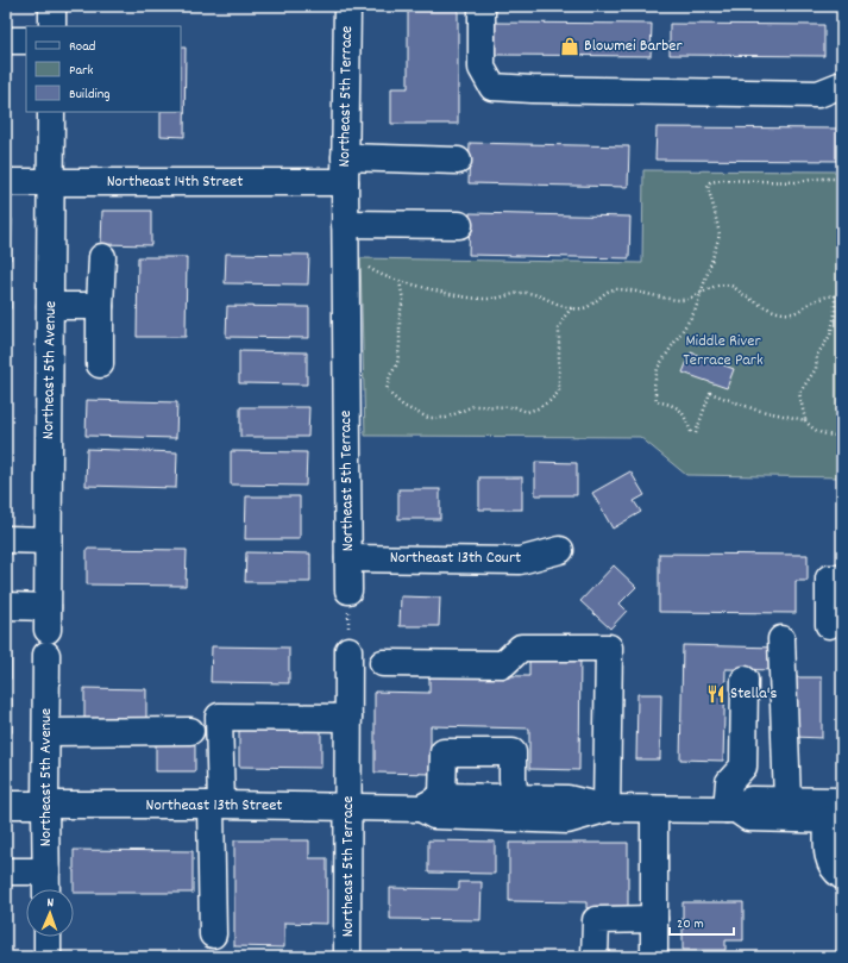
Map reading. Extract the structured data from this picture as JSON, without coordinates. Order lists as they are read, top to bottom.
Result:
{
  "streets": {
    "street": [
      "Northeast 5th Terrace",
      "Northeast 14th Street",
      "Northeast 5th Avenue",
      "Northeast 13th Court",
      "Northeast 13th Street"
    ]
  },
  "crossings": [
    ["Northeast 5th Terrace", "Northeast 14th Street"],
    ["Northeast 5th Terrace", "Northeast 13th Court"],
    ["Northeast 5th Terrace", "Northeast 13th Street"],
    ["Northeast 14th Street", "Northeast 5th Avenue"],
    ["Northeast 5th Avenue", "Northeast 13th Street"]
  ],
  "parks": ["Middle River Terrace Park"],
  "places": {
    "shop": ["Blowmei Barber"],
    "restaurant": ["Stella's"]
  },
  "legend": ["Road", "Park", "Building"],
  "scale_bar": "20 m",
  "north": "top"
}
